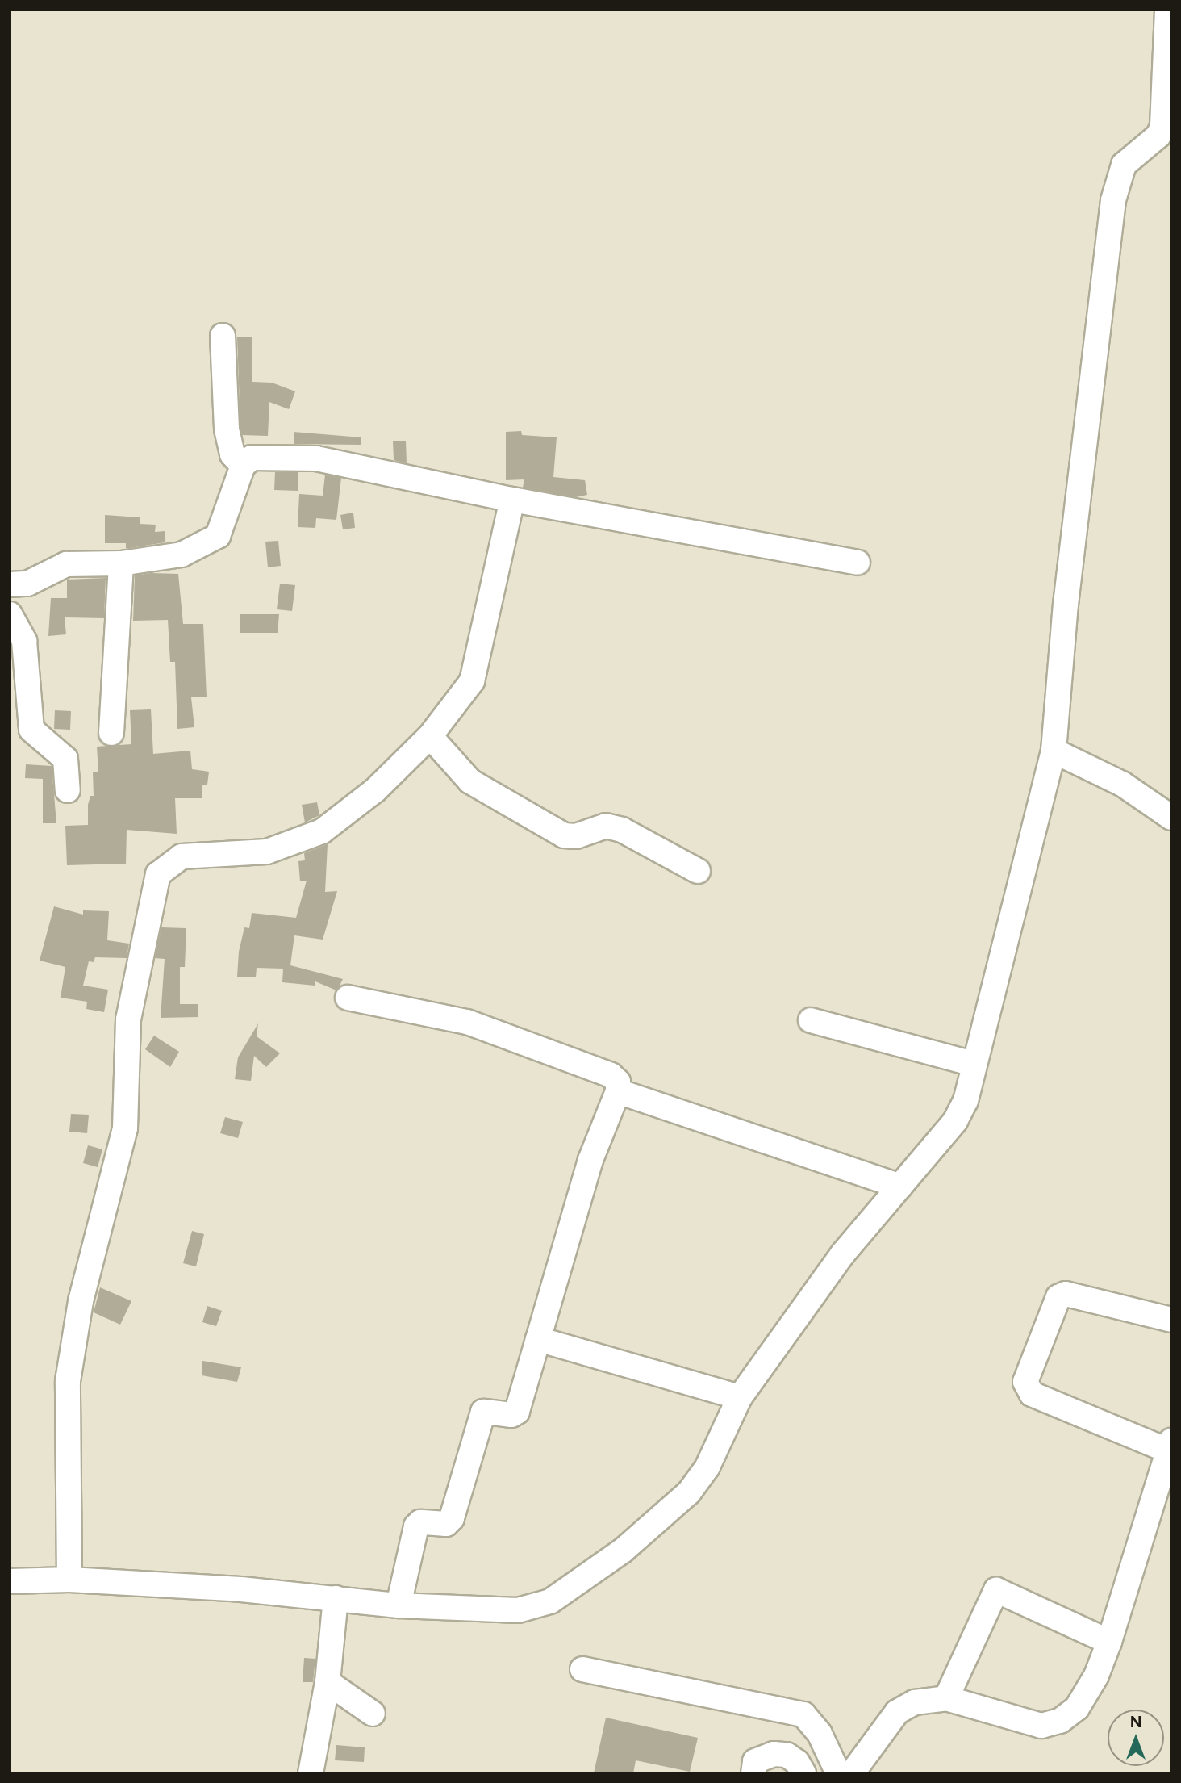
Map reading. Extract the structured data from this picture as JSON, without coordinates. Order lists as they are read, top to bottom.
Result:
{
  "north": "top"
}
